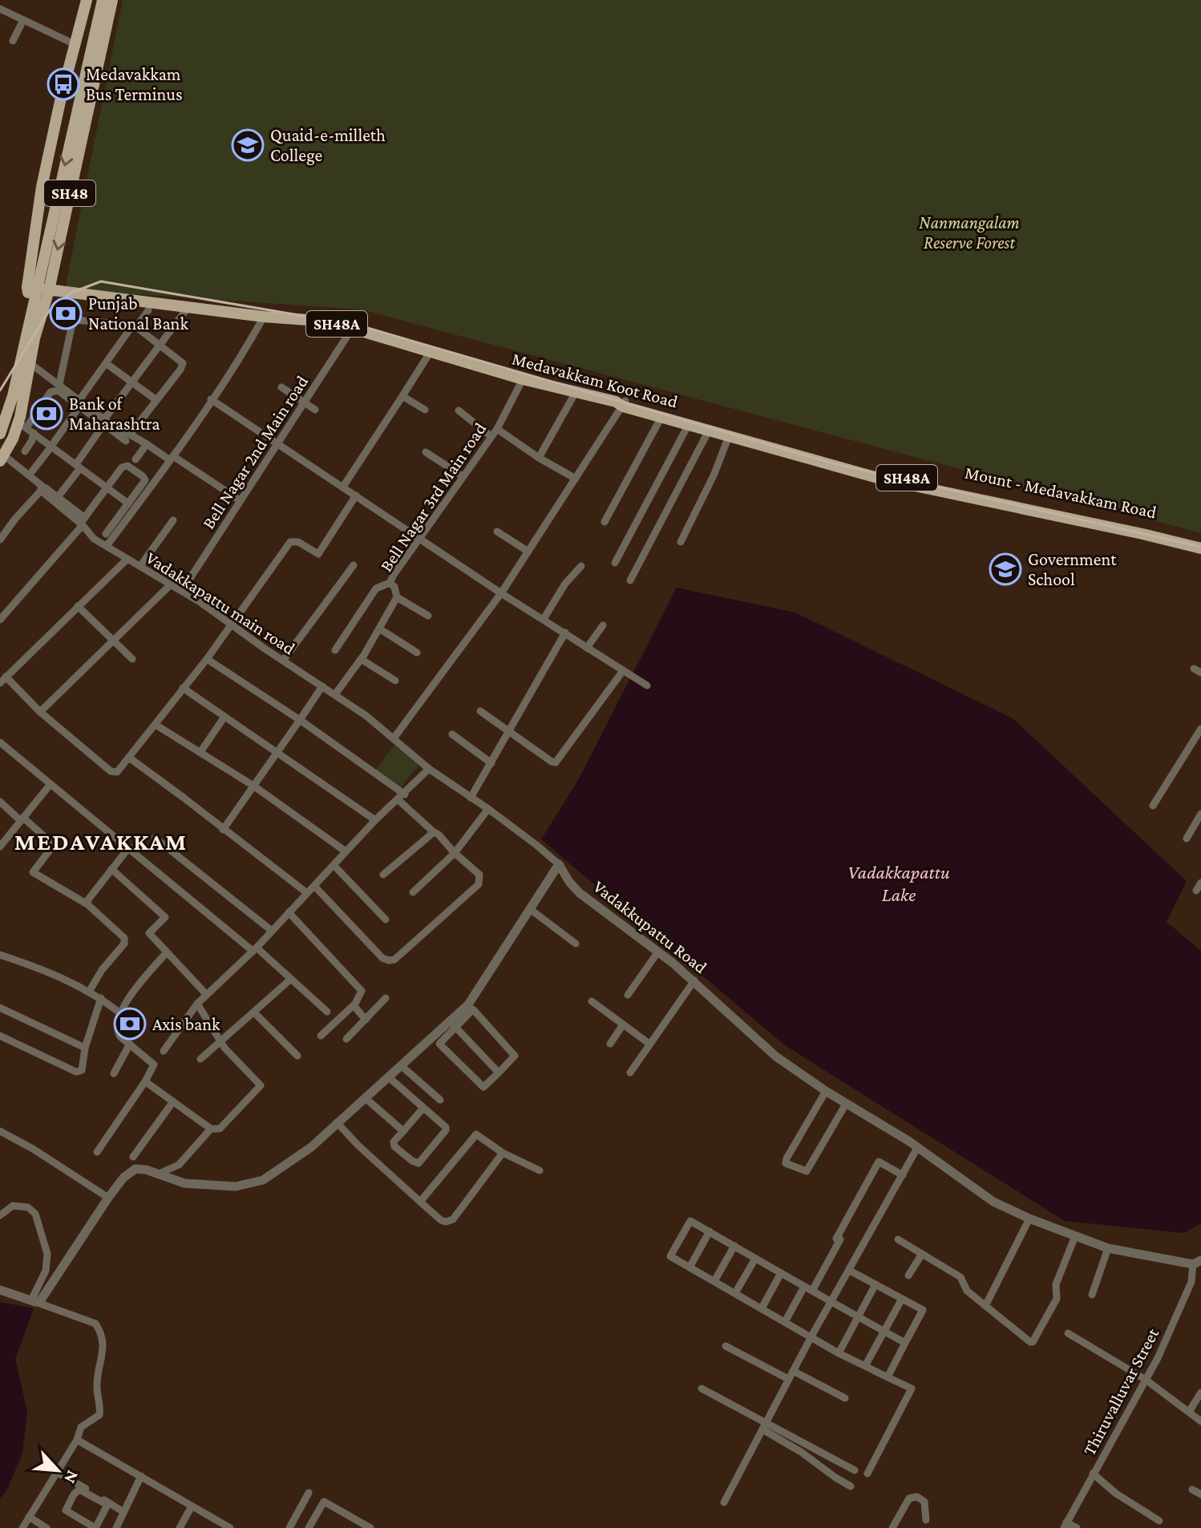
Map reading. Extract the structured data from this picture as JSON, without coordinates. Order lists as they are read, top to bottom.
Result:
{
  "streets": {
    "main road": [
      "SH48",
      "SH48A",
      "Medavakkam Koot Road",
      "Mount - Medavakkam Road"
    ],
    "street": [
      "Bell Nagar 2nd Main road",
      "Bell Nagar 3rd Main road",
      "Vadakkapattu main road",
      "Vadakkupattu Road",
      "Thiruvalluvar Street"
    ]
  },
  "crossings": [
    ["SH48", "Medavakkam Koot Road"],
    ["SH48", "Vadakkapattu main road"],
    ["Medavakkam Koot Road", "Bell Nagar 2nd Main road"],
    ["Medavakkam Koot Road", "Mount - Medavakkam Road"],
    ["Medavakkam Koot Road", "Bell Nagar 3rd Main road"],
    ["Bell Nagar 2nd Main road", "Vadakkapattu main road"],
    ["Bell Nagar 3rd Main road", "Vadakkapattu main road"],
    ["Vadakkapattu main road", "Vadakkupattu Road"],
    ["Vadakkupattu Road", "Thiruvalluvar Street"]
  ],
  "districts": ["MEDAVAKKAM"],
  "water": ["Vadakkapattu Lake"],
  "parks": ["Nanmangalam Reserve Forest"],
  "places": {
    "bus stop": ["Medavakkam Bus Terminus"],
    "school or university": ["Quaid-e-milleth College", "Government School"],
    "bank": ["Punjab National Bank", "Bank of Maharashtra", "Axis bank"]
  },
  "north": "bottom right"
}
